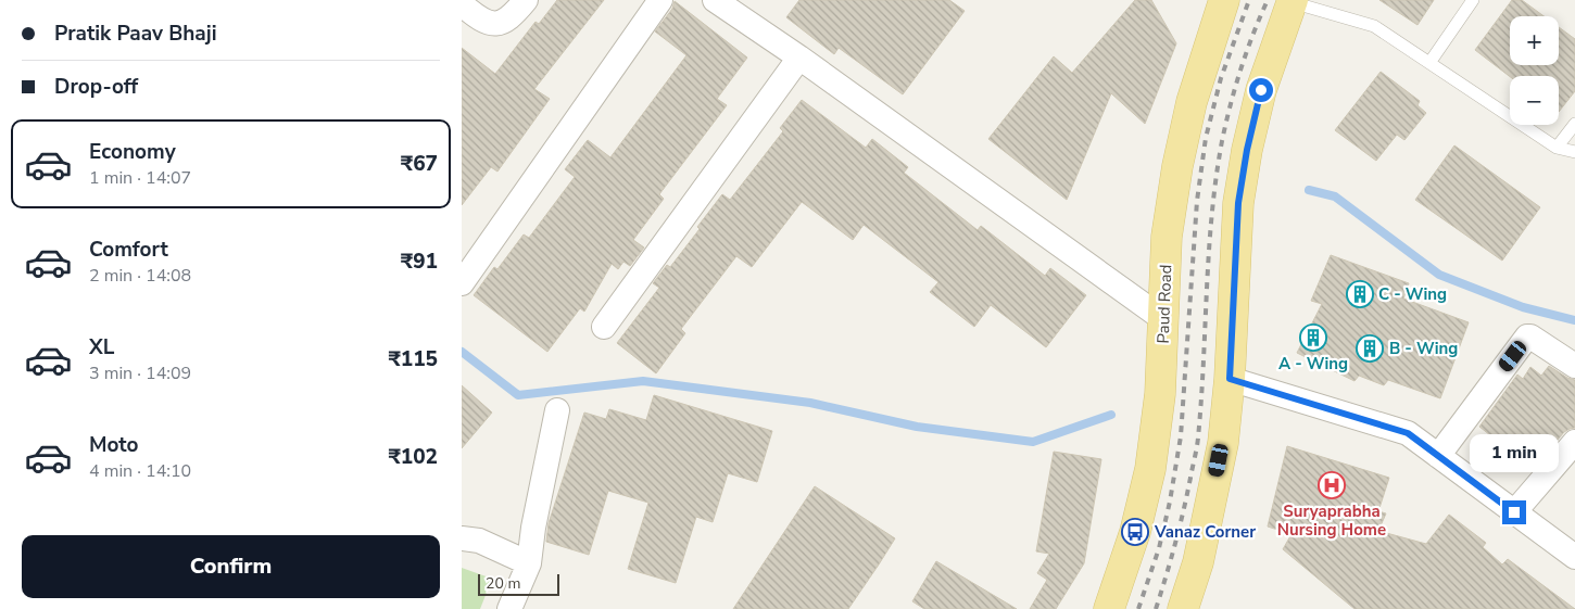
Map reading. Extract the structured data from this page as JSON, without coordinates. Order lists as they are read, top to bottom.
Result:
{
  "streets": {
    "main road": ["Paud Road"]
  },
  "places": {
    "building": ["C - Wing", "A - Wing", "B - Wing"],
    "hospital": ["Suryaprabha Nursing Home"],
    "bus stop": ["Vanaz Corner"]
  },
  "scale_bar": "20 m",
  "page": {
    "banner": ["Pratik Paav Bhaji", "Drop-off"],
    "map_buttons": ["+", "−"],
    "list": [
      {
        "name": "Economy",
        "note": "1 min · 14:07",
        "value": "₹67"
      },
      {
        "name": "Comfort",
        "note": "2 min · 14:08",
        "value": "₹91"
      },
      {
        "name": "XL",
        "note": "3 min · 14:09",
        "value": "₹115"
      },
      {
        "name": "Moto",
        "note": "4 min · 14:10",
        "value": "₹102"
      }
    ],
    "bubble": "1 min",
    "buttons": "Confirm",
    "scale": "20 m"
  }
}
